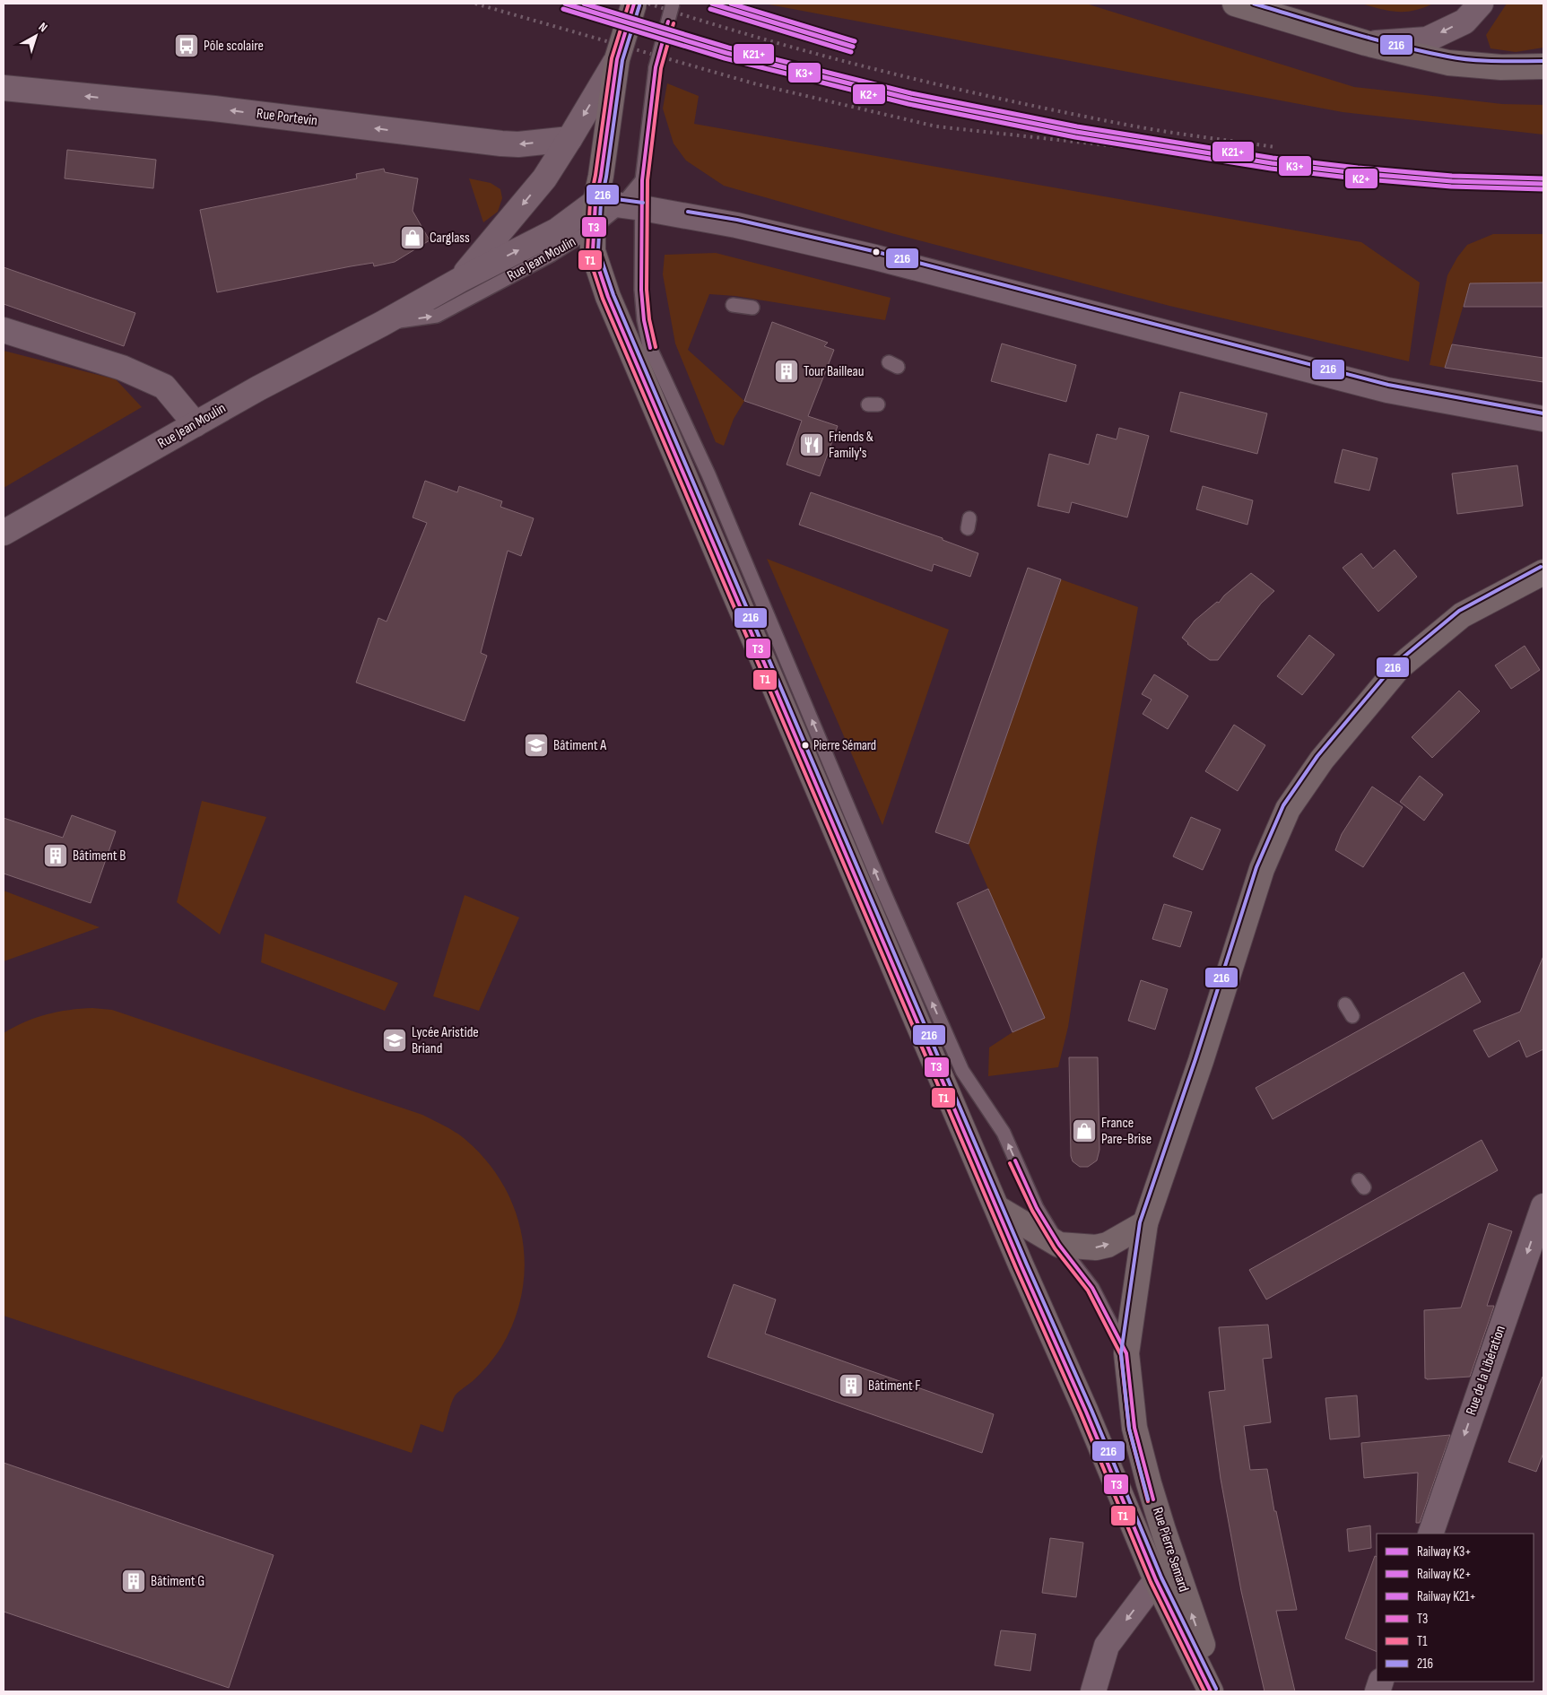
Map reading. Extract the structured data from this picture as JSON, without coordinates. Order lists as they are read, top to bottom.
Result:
{
  "streets": {
    "main road": [
      "Rue Portevin",
      "Rue Jean Moulin",
      "Rue de la Libération",
      "Rue Pierre Semard"
    ]
  },
  "crossings": [
    ["Rue Portevin", "Rue Jean Moulin"],
    ["Rue Jean Moulin", "Rue Pierre Semard"]
  ],
  "one_way": ["Rue Portevin", "Rue de la Libération"],
  "places": {
    "bus stop": ["Pôle scolaire"],
    "shop": ["Carglass", "France Pare-Brise"],
    "building": [
      "Tour Bailleau",
      "Bâtiment B",
      "Bâtiment F",
      "Bâtiment G"
    ],
    "restaurant": ["Friends & Family's"],
    "school or university": ["Bâtiment A", "Lycée Aristide Briand"],
    "other": ["Pierre Sémard"]
  },
  "lines": [
    "rail line K3+",
    "rail line K21+",
    "transit line T3",
    "transit line T1",
    "transit line 216",
    "rail line K2+"
  ],
  "legend": [
    "Railway K3+",
    "Railway K2+",
    "Railway K21+",
    "T3",
    "T1",
    "216"
  ],
  "north": "top right"
}
